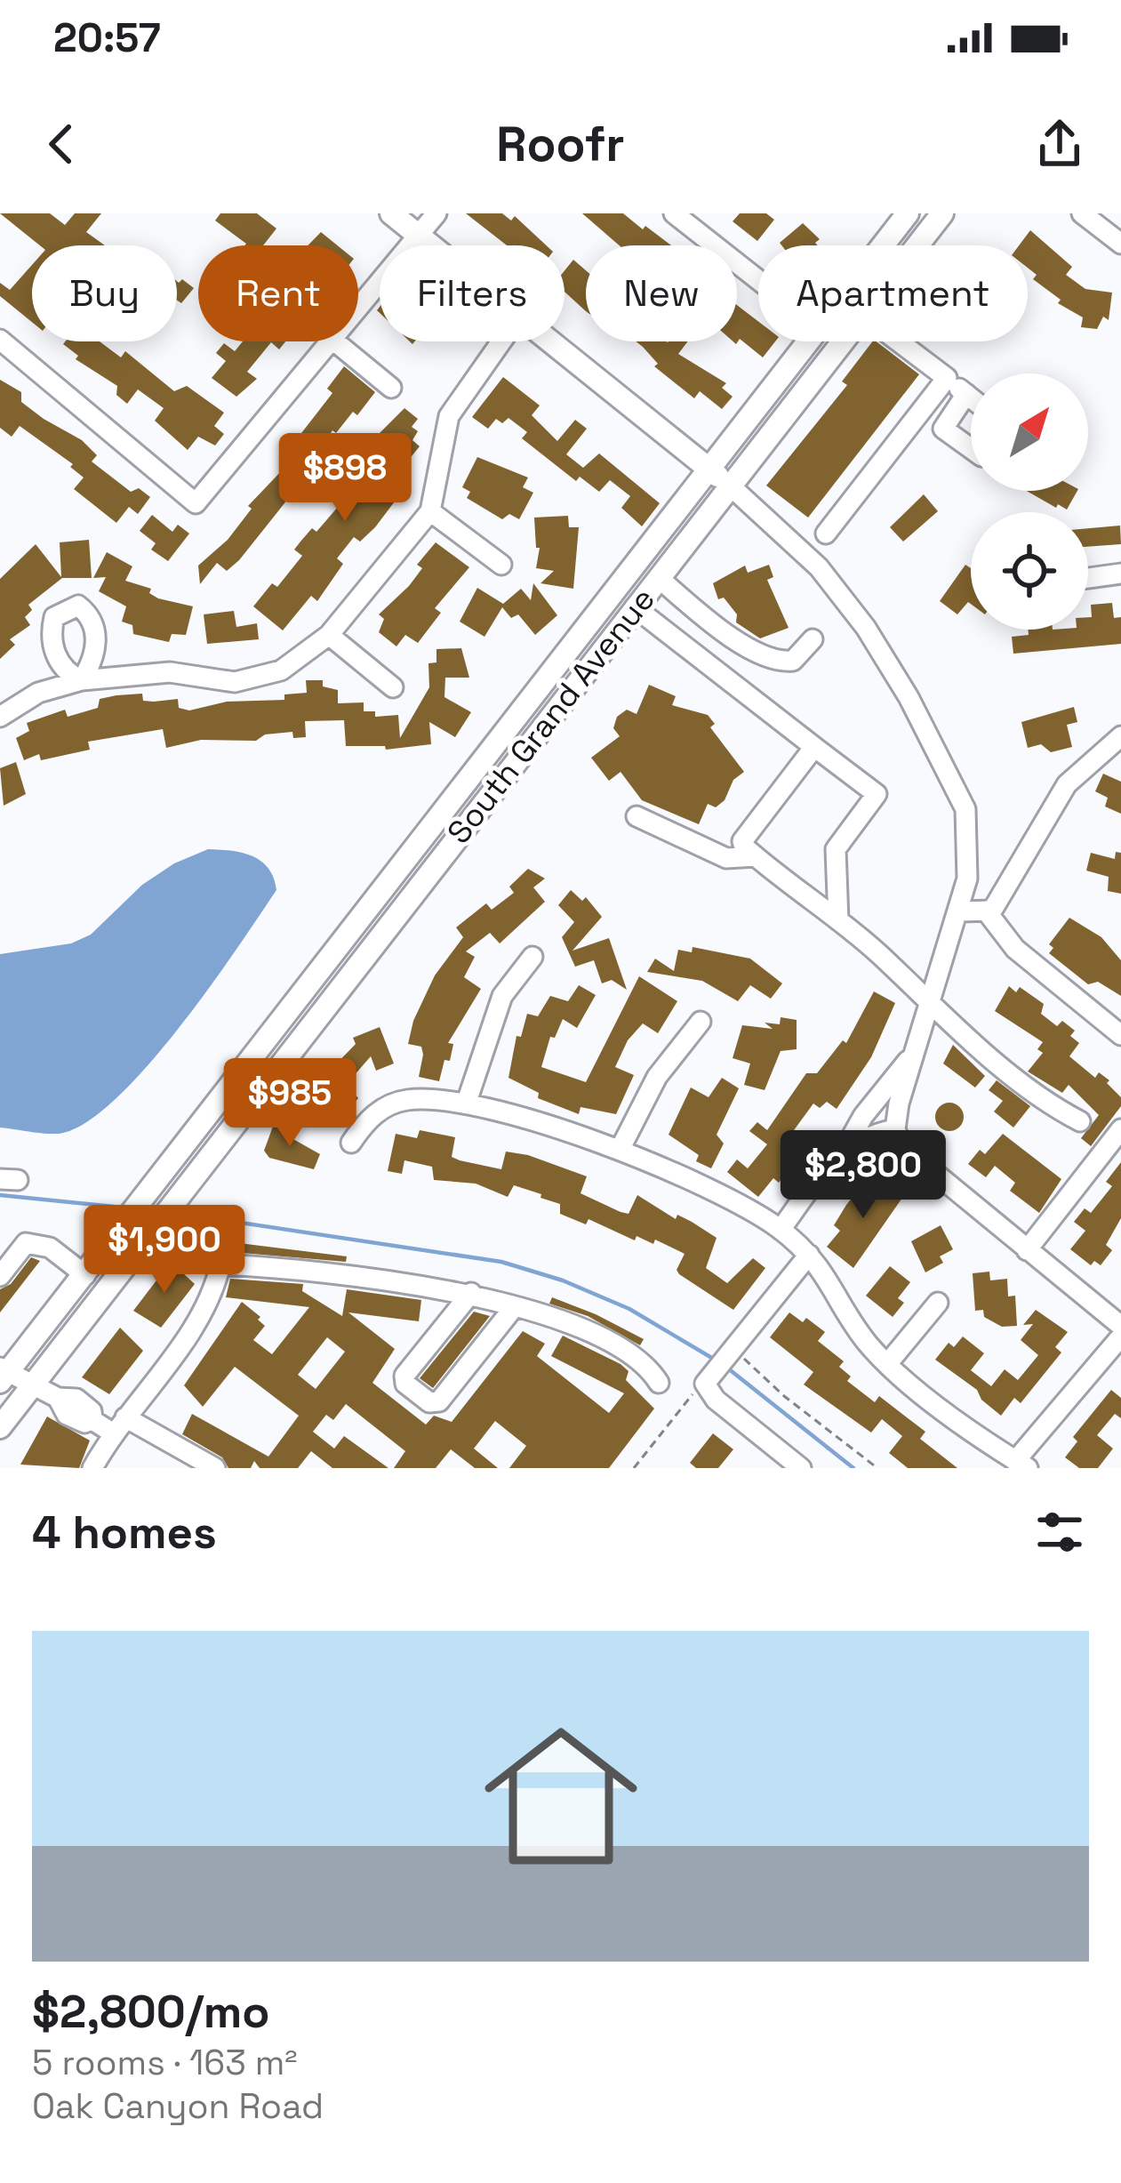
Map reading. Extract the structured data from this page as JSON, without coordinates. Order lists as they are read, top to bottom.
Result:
{
  "streets": {
    "main road": ["South Grand Avenue"]
  },
  "north": "top right",
  "page": {
    "status": "20:57",
    "header": "Roofr",
    "chip": [
      "Buy",
      "Rent",
      "Filters",
      "New",
      "Apartment"
    ],
    "price": [
      "$898",
      "$985",
      "$2,800",
      "$1,900"
    ],
    "heading": "4 homes",
    "list": [
      {
        "name": "$2,800/mo",
        "note": "5 rooms · 163 m² · Oak Canyon Road"
      }
    ]
  }
}
